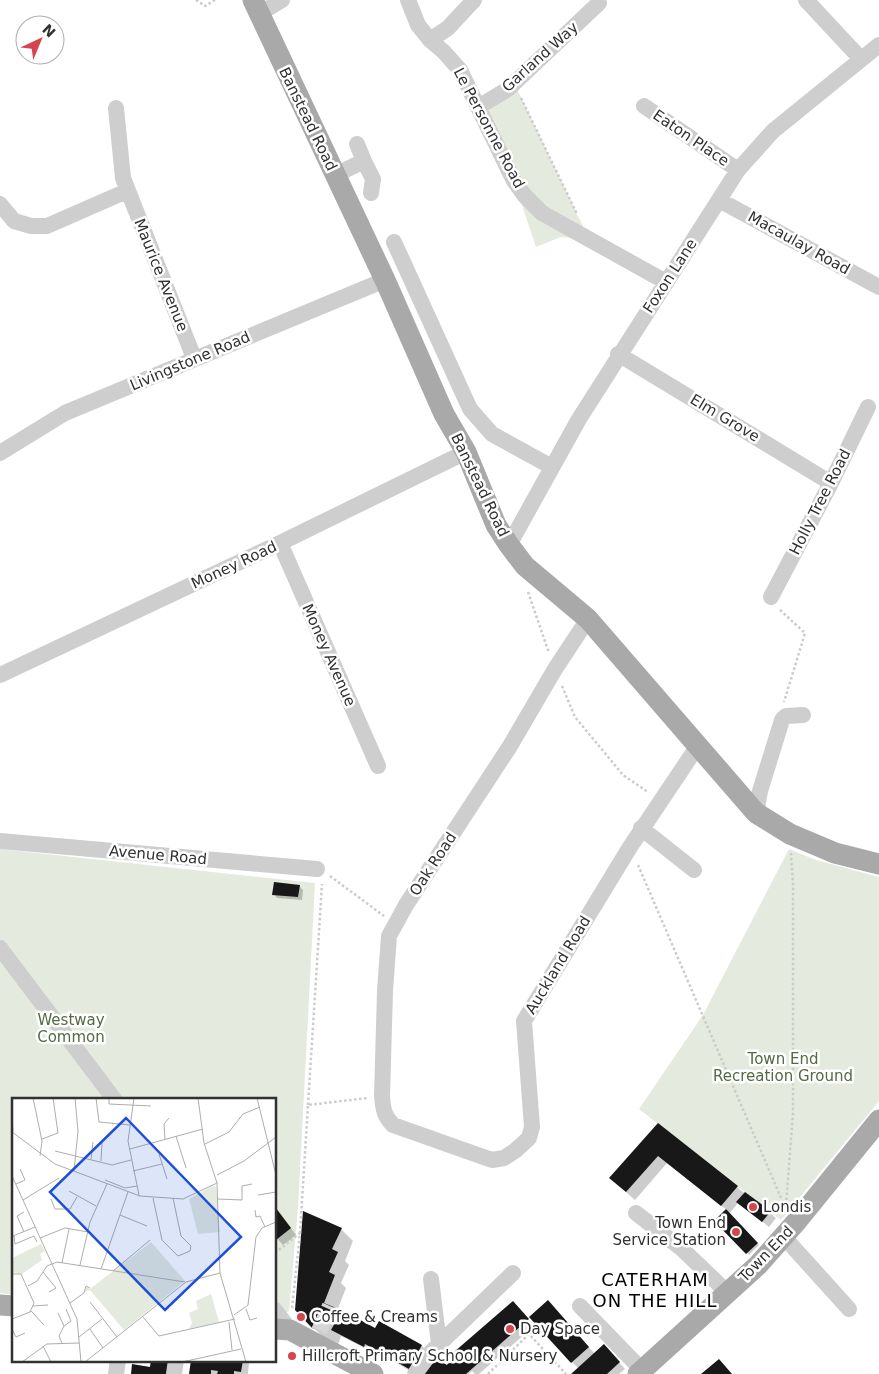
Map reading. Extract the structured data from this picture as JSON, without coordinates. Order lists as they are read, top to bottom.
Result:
{
  "streets": {
    "main road": ["Banstead Road", "Town End"],
    "street": [
      "Garland Way",
      "Le Personne Road",
      "Eaton Place",
      "Macaulay Road",
      "Maurice Avenue",
      "Foxon Lane",
      "Livingstone Road",
      "Elm Grove",
      "Holly Tree Road",
      "Money Road",
      "Money Avenue",
      "Avenue Road",
      "Oak Road",
      "Auckland Road"
    ]
  },
  "crossings": [
    ["Garland Way", "Le Personne Road"],
    ["Banstead Road", "Foxon Lane"],
    ["Banstead Road", "Livingstone Road"],
    ["Banstead Road", "Money Road"],
    ["Banstead Road", "Oak Road"],
    ["Banstead Road", "Auckland Road"],
    ["Le Personne Road", "Foxon Lane"],
    ["Eaton Place", "Foxon Lane"],
    ["Macaulay Road", "Foxon Lane"],
    ["Maurice Avenue", "Livingstone Road"],
    ["Foxon Lane", "Elm Grove"],
    ["Elm Grove", "Holly Tree Road"],
    ["Money Road", "Money Avenue"],
    ["Oak Road", "Auckland Road"]
  ],
  "districts": ["CATERHAM ON THE HILL"],
  "parks": ["Westway Common", "Town End Recreation Ground"],
  "places": [
    "Londis",
    "Town End Service Station",
    "Coffee & Creams",
    "Day Space",
    "Hillcroft Primary School & Nursery"
  ],
  "north": "top right"
}
